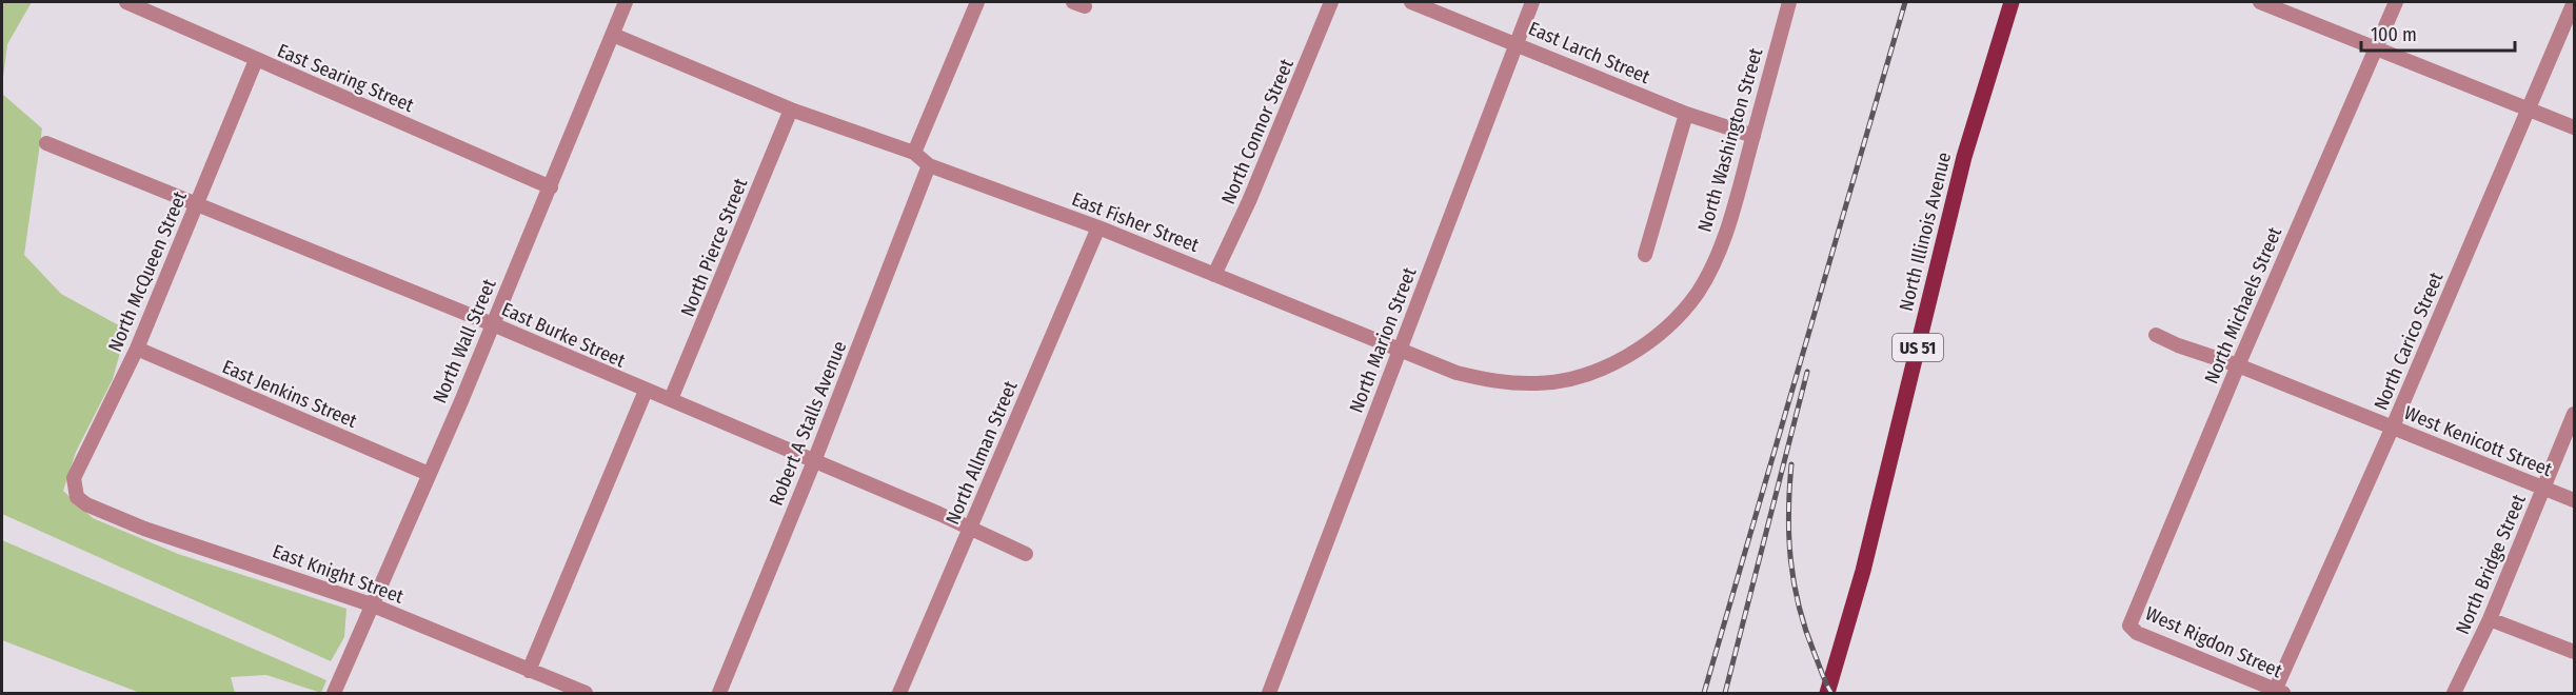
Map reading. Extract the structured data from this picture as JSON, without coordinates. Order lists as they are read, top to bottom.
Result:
{
  "streets": {
    "main road": ["North Illinois Avenue", "US 51"],
    "street": [
      "East Larch Street",
      "East Searing Street",
      "North Connor Street",
      "North Washington Street",
      "East Fisher Street",
      "North Pierce Street",
      "North McQueen Street",
      "North Michaels Street",
      "East Burke Street",
      "North Marion Street",
      "North Wall Street",
      "North Carico Street",
      "East Jenkins Street",
      "Robert A Stalls Avenue",
      "West Kenicott Street",
      "North Allman Street",
      "North Bridge Street",
      "East Knight Street",
      "West Rigdon Street"
    ]
  },
  "crossings": [
    ["East Larch Street", "North Washington Street"],
    ["East Larch Street", "North Marion Street"],
    ["East Searing Street", "North McQueen Street"],
    ["East Searing Street", "North Wall Street"],
    ["North Connor Street", "East Fisher Street"],
    ["North Washington Street", "East Fisher Street"],
    ["East Fisher Street", "North Pierce Street"],
    ["East Fisher Street", "North Marion Street"],
    ["East Fisher Street", "North Wall Street"],
    ["East Fisher Street", "Robert A Stalls Avenue"],
    ["East Fisher Street", "North Allman Street"],
    ["North Pierce Street", "East Burke Street"],
    ["North McQueen Street", "East Burke Street"],
    ["North McQueen Street", "East Jenkins Street"],
    ["North McQueen Street", "East Knight Street"],
    ["North Michaels Street", "West Kenicott Street"],
    ["North Michaels Street", "West Rigdon Street"],
    ["East Burke Street", "North Wall Street"],
    ["East Burke Street", "Robert A Stalls Avenue"],
    ["East Burke Street", "North Allman Street"],
    ["North Wall Street", "East Jenkins Street"],
    ["North Wall Street", "East Knight Street"],
    ["North Carico Street", "West Kenicott Street"],
    ["North Carico Street", "West Rigdon Street"],
    ["West Kenicott Street", "North Bridge Street"]
  ],
  "scale_bar": "100 m"
}
